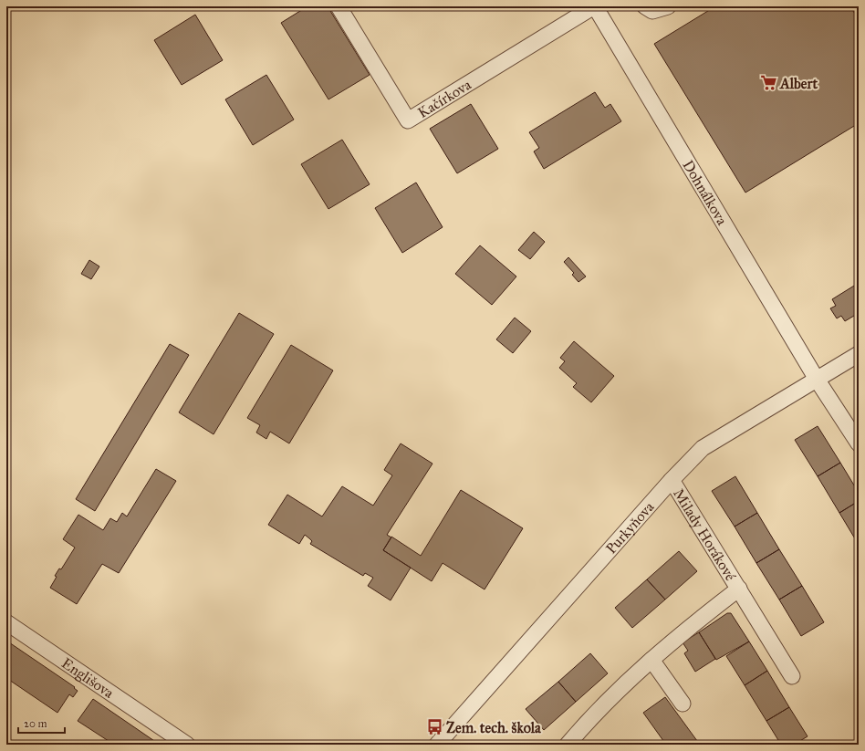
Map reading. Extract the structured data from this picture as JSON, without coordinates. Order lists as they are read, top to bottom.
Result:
{
  "streets": {
    "street": [
      "Kačírkova",
      "Dohnálkova",
      "Purkyňova",
      "Milady Horákové",
      "Englišova"
    ]
  },
  "crossings": [
    ["Kačírkova", "Dohnálkova"],
    ["Dohnálkova", "Purkyňova"],
    ["Purkyňova", "Milady Horákové"]
  ],
  "places": {
    "supermarket": ["Albert"],
    "bus stop": ["Zem. tech. škola"]
  },
  "scale_bar": "20 m"
}
